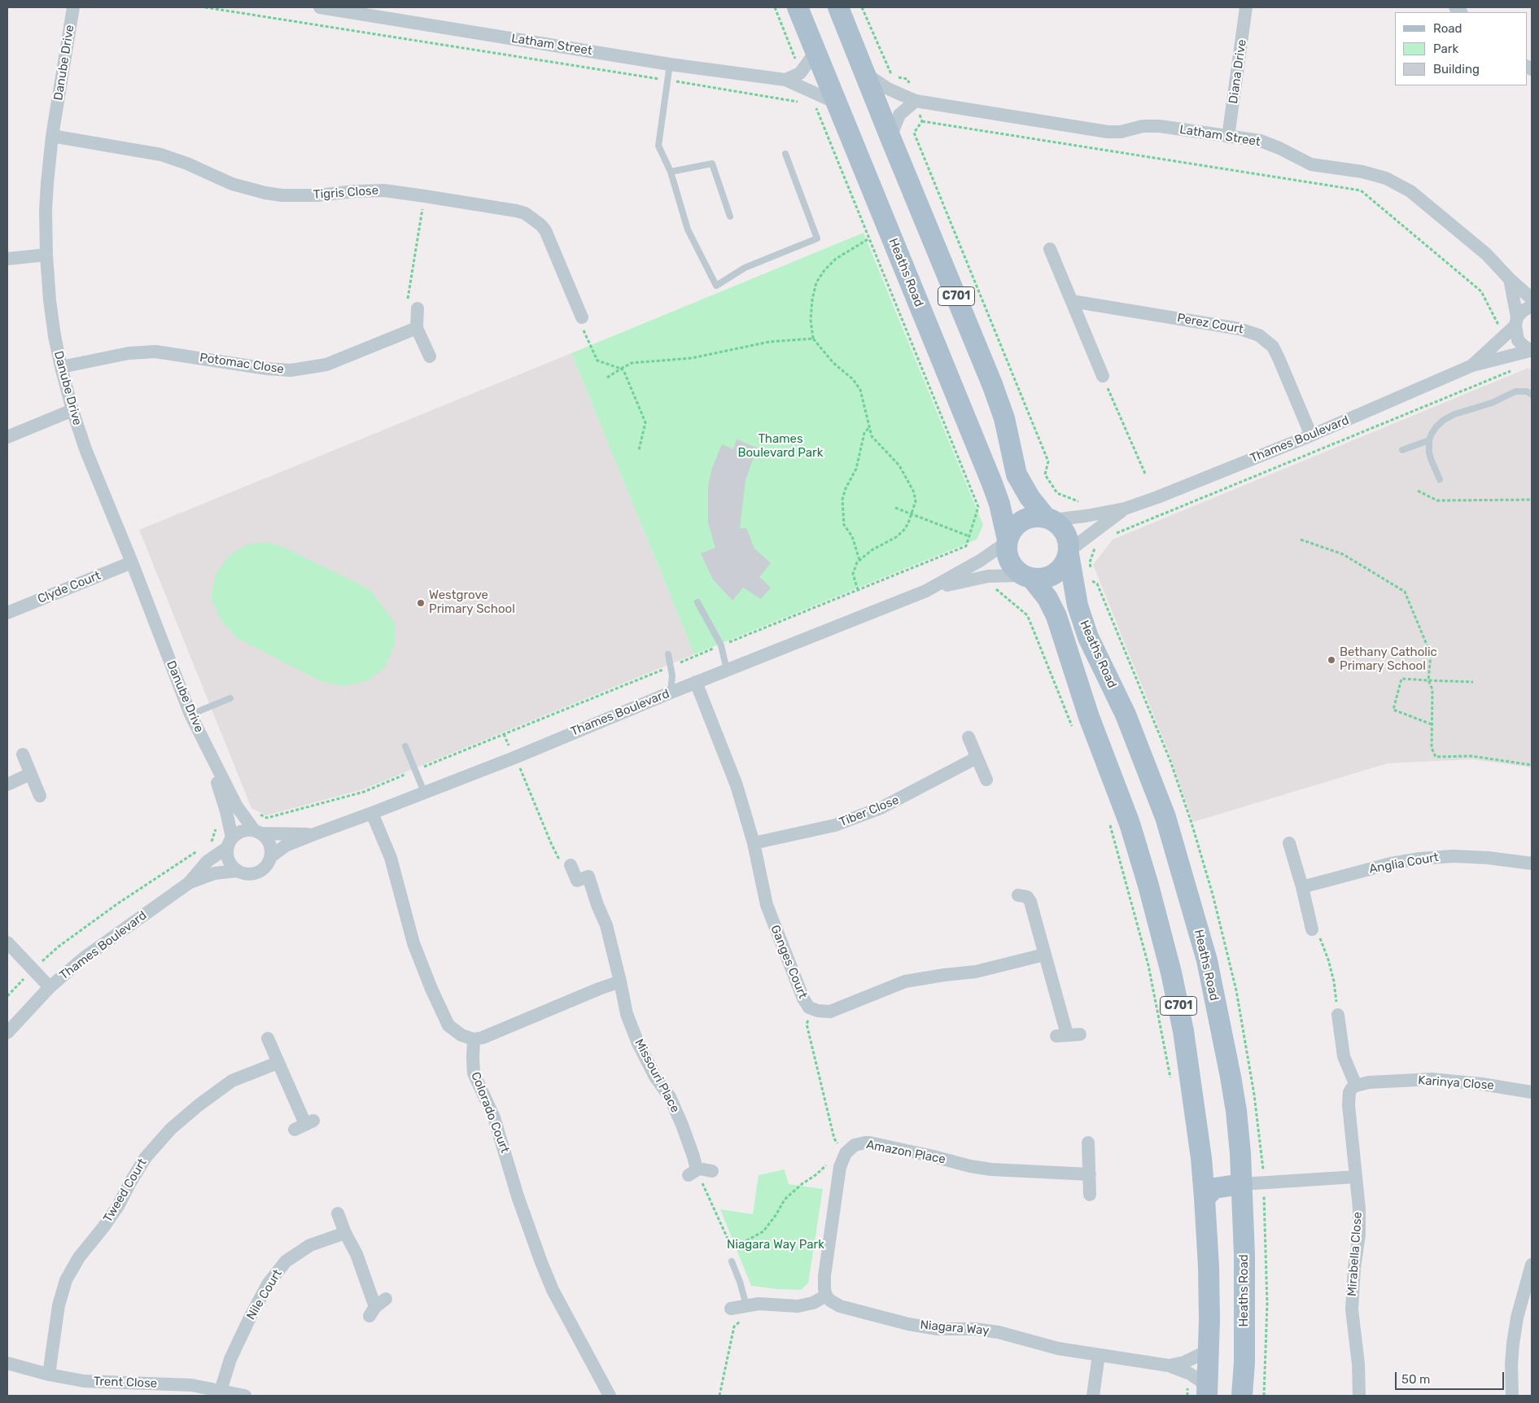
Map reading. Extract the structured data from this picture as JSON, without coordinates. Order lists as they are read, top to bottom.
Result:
{
  "streets": {
    "main road": ["Heaths Road", "C701"],
    "street": [
      "Latham Street",
      "Danube Drive",
      "Diana Drive",
      "Tigris Close",
      "Perez Court",
      "Potomac Close",
      "Thames Boulevard",
      "Clyde Court",
      "Tiber Close",
      "Anglia Court",
      "Ganges Court",
      "Missouri Place",
      "Karinya Close",
      "Colorado Court",
      "Amazon Place",
      "Tweed Court",
      "Mirabella Close",
      "Nile Court",
      "Niagara Way",
      "Trent Close"
    ]
  },
  "crossings": [
    ["Latham Street", "Diana Drive"],
    ["Latham Street", "Heaths Road"],
    ["Latham Street", "C701"],
    ["Danube Drive", "Tigris Close"],
    ["Danube Drive", "Potomac Close"],
    ["Danube Drive", "Thames Boulevard"],
    ["Danube Drive", "Clyde Court"],
    ["Heaths Road", "C701"],
    ["Heaths Road", "Thames Boulevard"],
    ["Heaths Road", "Niagara Way"],
    ["C701", "Thames Boulevard"],
    ["Perez Court", "Thames Boulevard"],
    ["Thames Boulevard", "Ganges Court"],
    ["Tiber Close", "Ganges Court"],
    ["Tweed Court", "Trent Close"],
    ["Nile Court", "Trent Close"]
  ],
  "parks": ["Thames Boulevard Park", "Niagara Way Park"],
  "places": ["Westgrove Primary School", "Bethany Catholic Primary School"],
  "legend": ["Road", "Park", "Building"],
  "scale_bar": "50 m"
}
